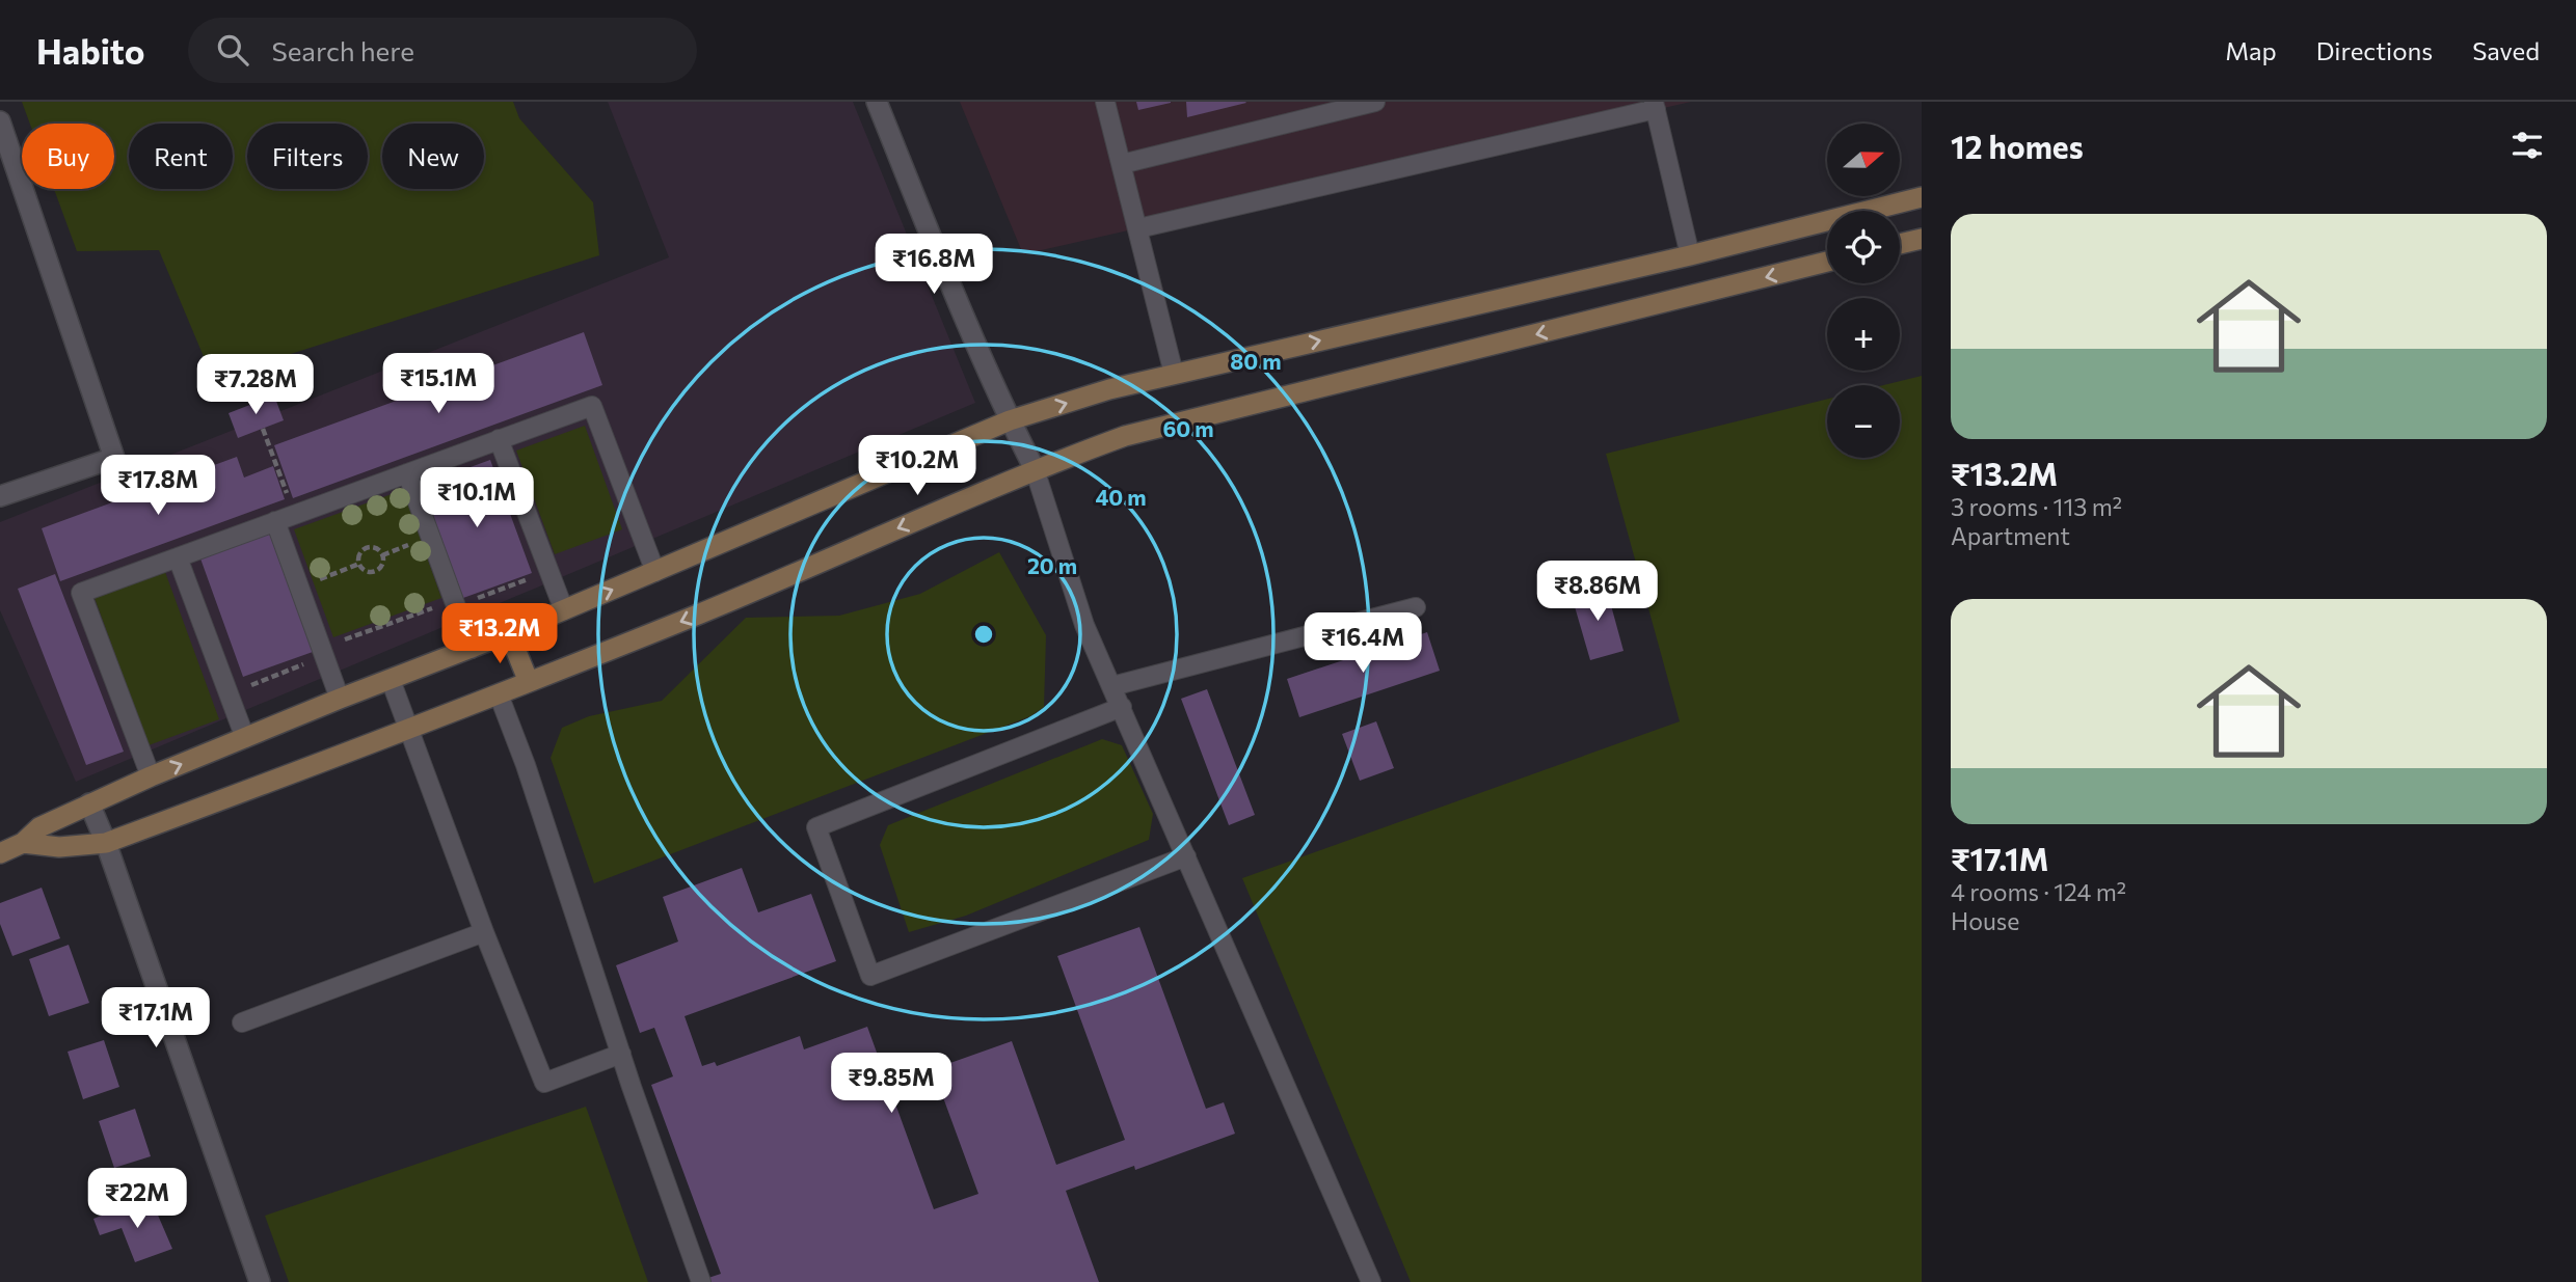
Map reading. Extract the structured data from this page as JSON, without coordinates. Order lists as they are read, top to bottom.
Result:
{
  "north": "right",
  "page": {
    "header": "Habito",
    "search": "Search here",
    "nav": ["Map", "Directions", "Saved"],
    "heading": "12 homes",
    "map_buttons": ["+", "−"],
    "chip": [
      "Buy",
      "Rent",
      "Filters",
      "New"
    ],
    "list": [
      {
        "name": "₹13.2M",
        "note": "3 rooms · 113 m² · Apartment"
      },
      {
        "name": "₹17.1M",
        "note": "4 rooms · 124 m² · House"
      }
    ],
    "price": [
      "₹16.8M",
      "₹15.1M",
      "₹7.28M",
      "₹10.2M",
      "₹17.8M",
      "₹10.1M",
      "₹8.86M",
      "₹13.2M",
      "₹16.4M",
      "₹17.1M",
      "₹9.85M",
      "₹22M"
    ]
  },
  "rings": [
    "80 m",
    "60 m",
    "40 m",
    "20 m"
  ]
}
